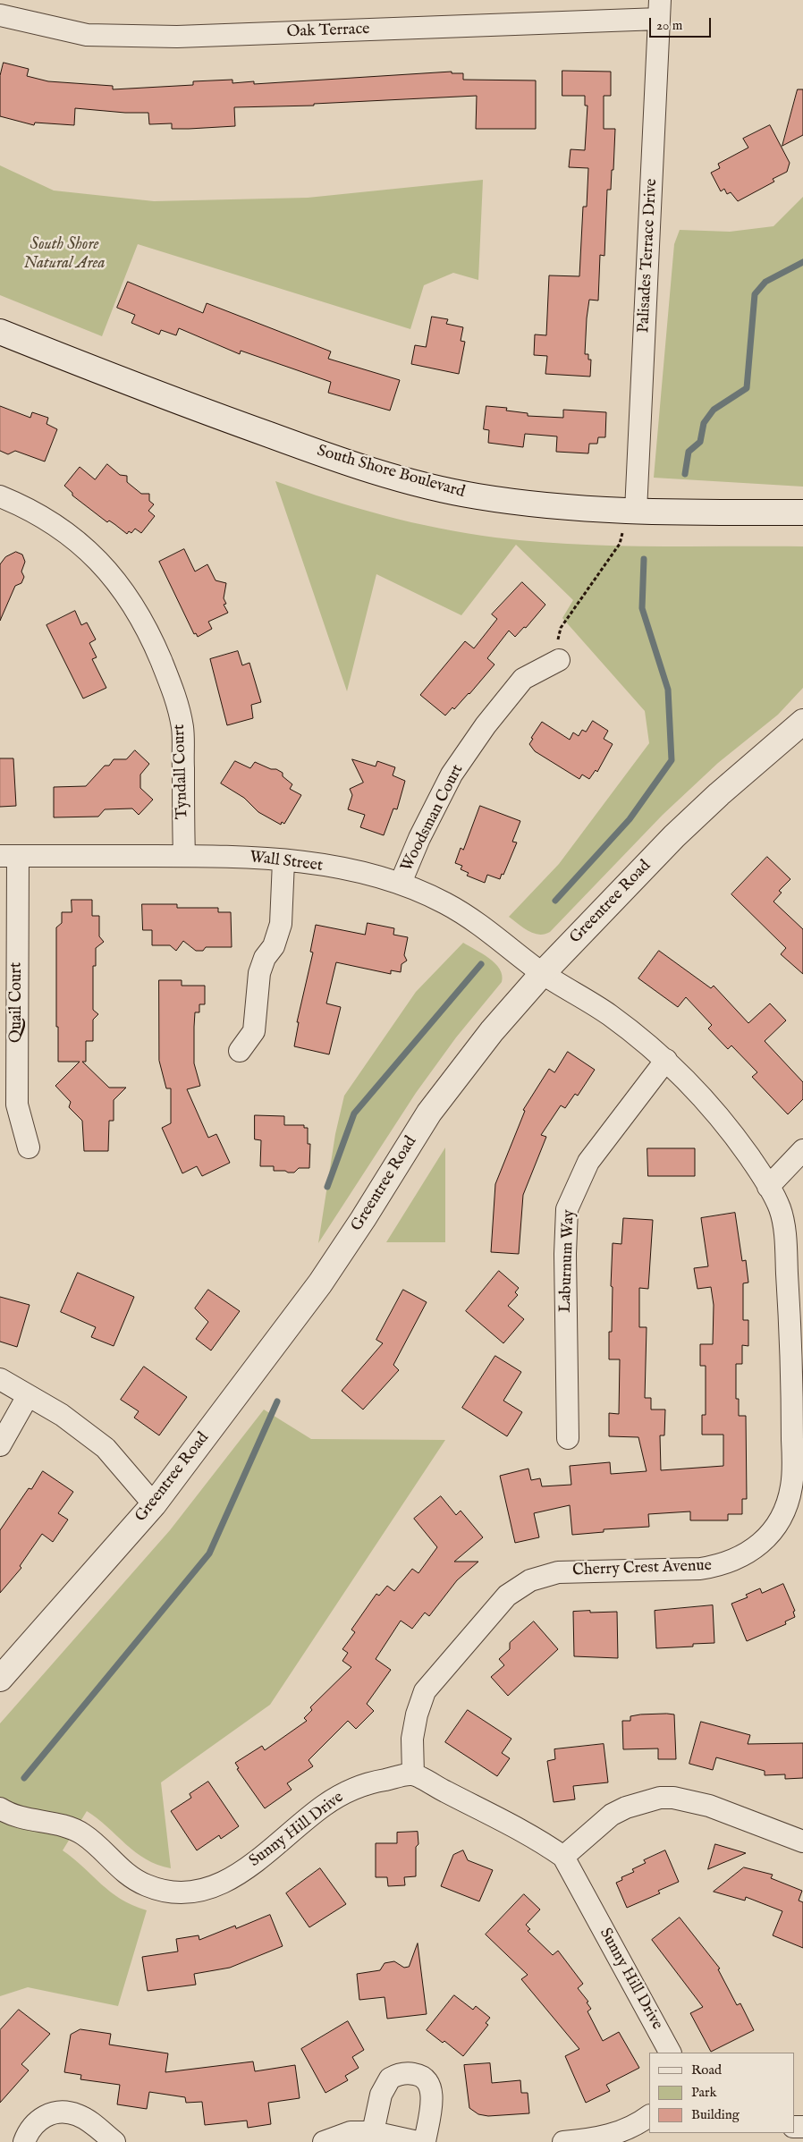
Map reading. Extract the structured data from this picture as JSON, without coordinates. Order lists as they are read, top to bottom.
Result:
{
  "streets": {
    "street": [
      "Oak Terrace",
      "Palisades Terrace Drive",
      "South Shore Boulevard",
      "Tyndall Court",
      "Woodsman Court",
      "Wall Street",
      "Greentree Road",
      "Quail Court",
      "Laburnum Way",
      "Cherry Crest Avenue",
      "Sunny Hill Drive"
    ]
  },
  "crossings": [
    ["Oak Terrace", "Palisades Terrace Drive"],
    ["Palisades Terrace Drive", "South Shore Boulevard"],
    ["Tyndall Court", "Wall Street"],
    ["Woodsman Court", "Wall Street"],
    ["Wall Street", "Greentree Road"],
    ["Wall Street", "Quail Court"],
    ["Wall Street", "Cherry Crest Avenue"],
    ["Greentree Road", "Cherry Crest Avenue"],
    ["Laburnum Way", "Cherry Crest Avenue"],
    ["Cherry Crest Avenue", "Sunny Hill Drive"]
  ],
  "parks": ["South Shore Natural Area"],
  "legend": ["Road", "Park", "Building"],
  "scale_bar": "20 m"
}
